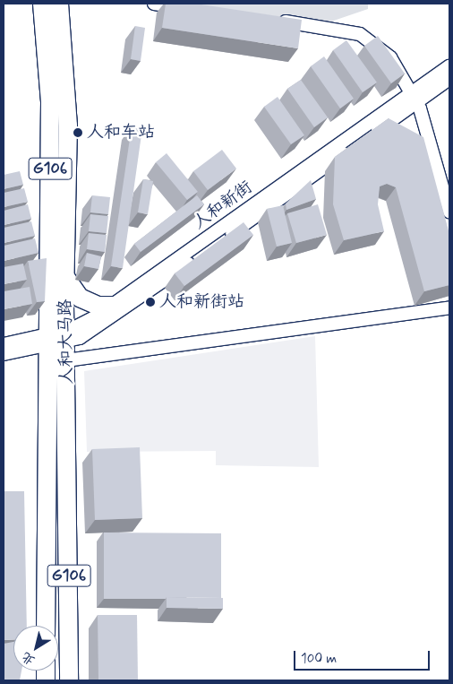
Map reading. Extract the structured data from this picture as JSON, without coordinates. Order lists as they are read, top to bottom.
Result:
{
  "streets": {
    "highway": ["G106", "人和大马路"],
    "street": ["人和新街"]
  },
  "crossings": [
    ["人和新街", "人和大马路"]
  ],
  "places": ["人和车站", "人和新街站"],
  "scale_bar": "100 m",
  "north": "bottom left"
}
